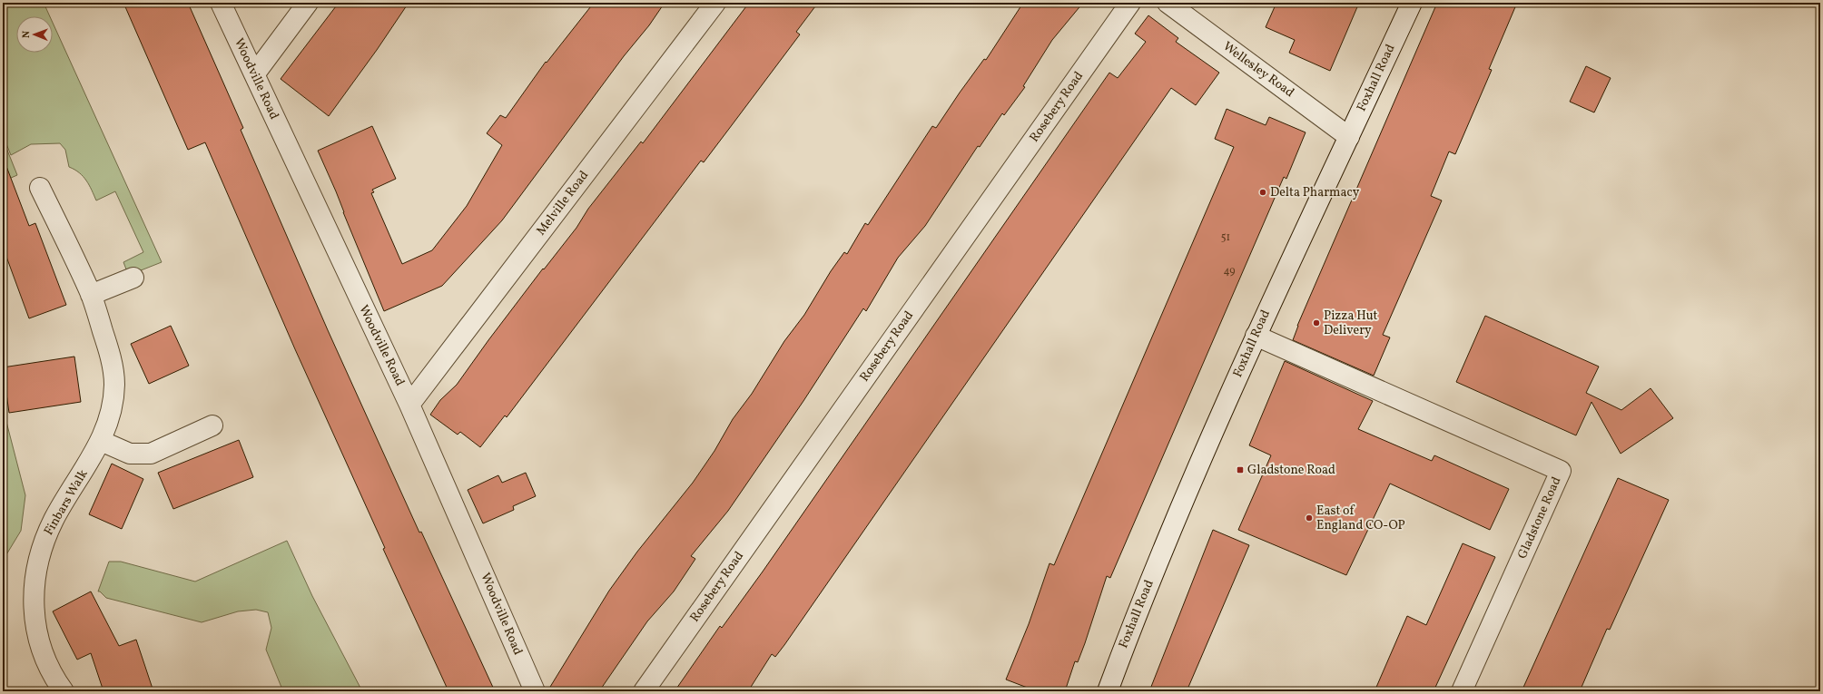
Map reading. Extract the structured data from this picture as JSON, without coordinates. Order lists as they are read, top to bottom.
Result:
{
  "streets": {
    "street": [
      "Wellesley Road",
      "Foxhall Road",
      "Woodville Road",
      "Rosebery Road",
      "Melville Road",
      "Finbars Walk",
      "Gladstone Road"
    ]
  },
  "crossings": [
    ["Wellesley Road", "Foxhall Road"],
    ["Foxhall Road", "Gladstone Road"],
    ["Woodville Road", "Melville Road"]
  ],
  "places": {
    "other": ["Delta Pharmacy", "Pizza Hut Delivery", "East of England CO-OP"],
    "transit": ["Gladstone Road"]
  },
  "house_numbers": ["51", "49"],
  "north": "left"
}
